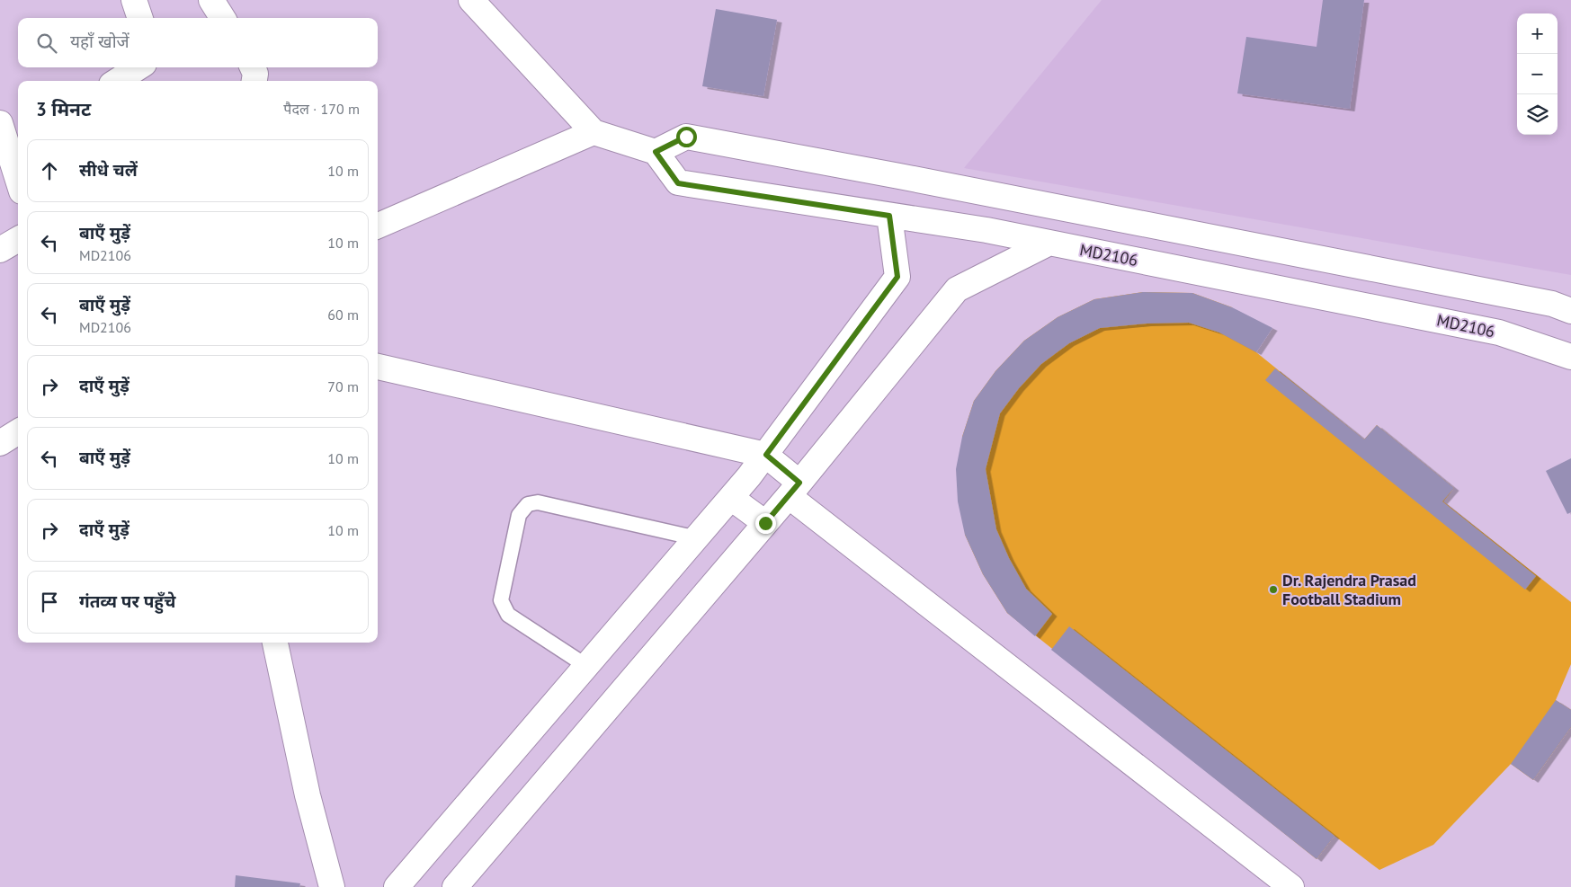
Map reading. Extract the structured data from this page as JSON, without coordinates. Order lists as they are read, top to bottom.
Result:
{
  "streets": {
    "street": ["MD2106"]
  },
  "places": ["Dr. Rajendra Prasad Football Stadium"],
  "page": {
    "map_buttons": ["+", "−"],
    "search": "यहाँ खोजें",
    "heading": ["3 मिनट", "पैदल · 170 m"],
    "list": [
      ["सीधे चलें", "10 m"],
      ["बाएँ मुड़ें", "MD2106", "10 m"],
      ["बाएँ मुड़ें", "MD2106", "60 m"],
      ["दाएँ मुड़ें", "70 m"],
      ["बाएँ मुड़ें", "10 m"],
      ["दाएँ मुड़ें", "10 m"],
      "गंतव्य पर पहुँचे"
    ]
  }
}
